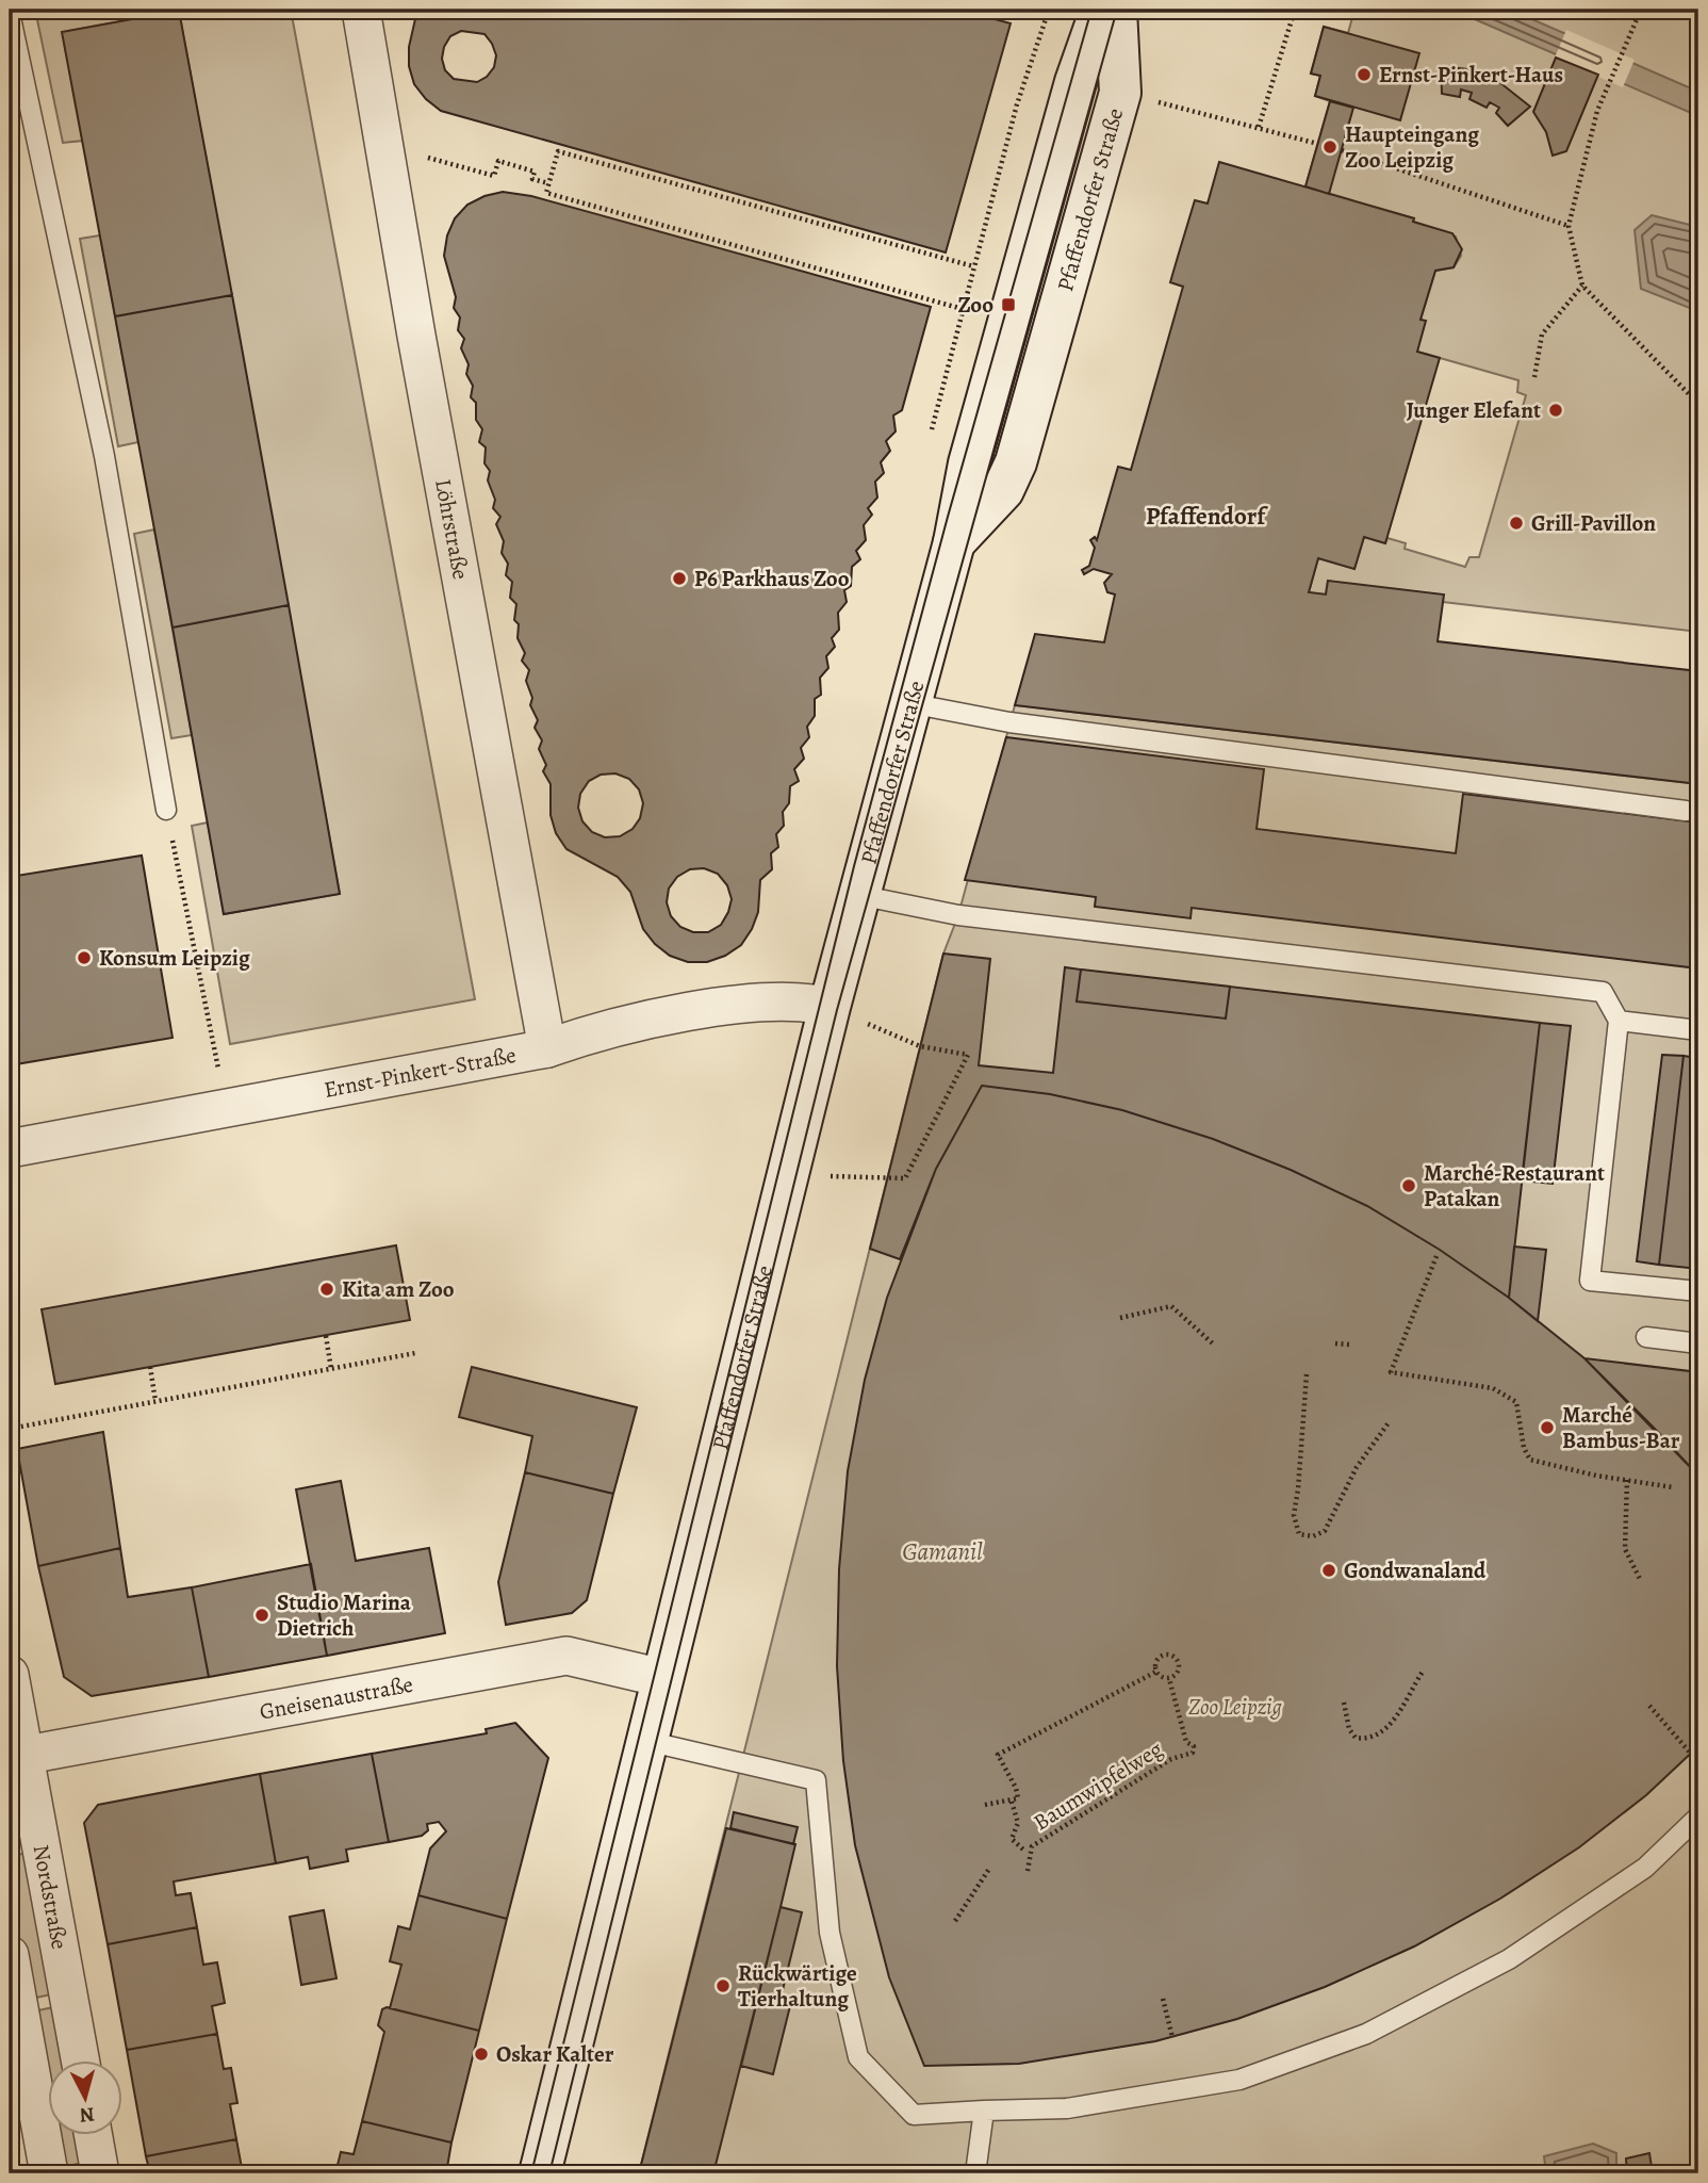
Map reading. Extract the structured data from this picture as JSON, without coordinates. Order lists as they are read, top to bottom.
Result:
{
  "streets": {
    "main road": ["Pfaffendorfer Straße"],
    "street": [
      "Löhrstraße",
      "Ernst-Pinkert-Straße",
      "Gneisenaustraße",
      "Nordstraße"
    ],
    "path": ["Baumwipfelweg"]
  },
  "crossings": [
    ["Pfaffendorfer Straße", "Ernst-Pinkert-Straße"],
    ["Pfaffendorfer Straße", "Gneisenaustraße"],
    ["Löhrstraße", "Ernst-Pinkert-Straße"],
    ["Gneisenaustraße", "Nordstraße"]
  ],
  "districts": ["Pfaffendorf"],
  "water": ["Gamanil"],
  "parks": ["Zoo Leipzig"],
  "places": {
    "other": [
      "Ernst-Pinkert-Haus",
      "Haupteingang Zoo Leipzig",
      "Junger Elefant",
      "Grill-Pavillon",
      "P6 Parkhaus Zoo",
      "Konsum Leipzig",
      "Marché-Restaurant Patakan",
      "Kita am Zoo",
      "Marché Bambus-Bar",
      "Gondwanaland",
      "Studio Marina Dietrich",
      "Rückwärtige Tierhaltung",
      "Oskar Kalter"
    ],
    "transit": ["Zoo"]
  },
  "north": "bottom"
}
